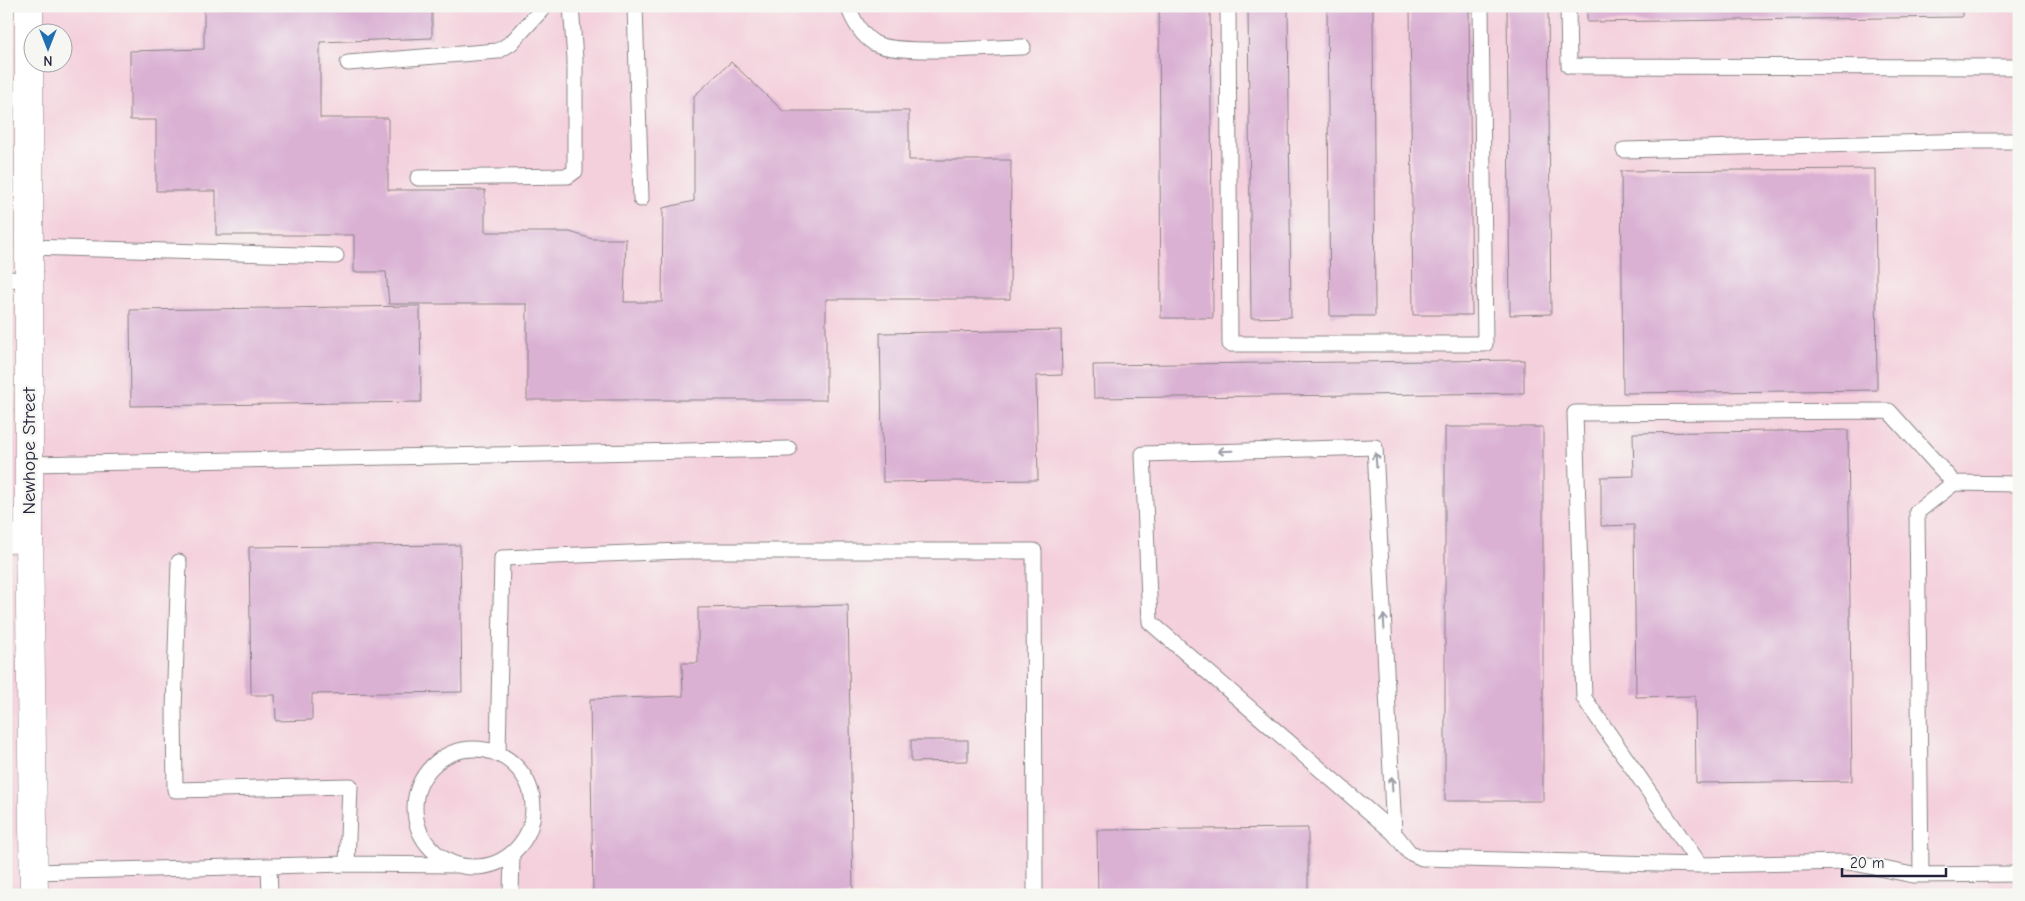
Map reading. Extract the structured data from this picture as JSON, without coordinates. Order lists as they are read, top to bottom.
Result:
{
  "streets": {
    "street": ["Newhope Street"]
  },
  "scale_bar": "20 m",
  "north": "bottom"
}
